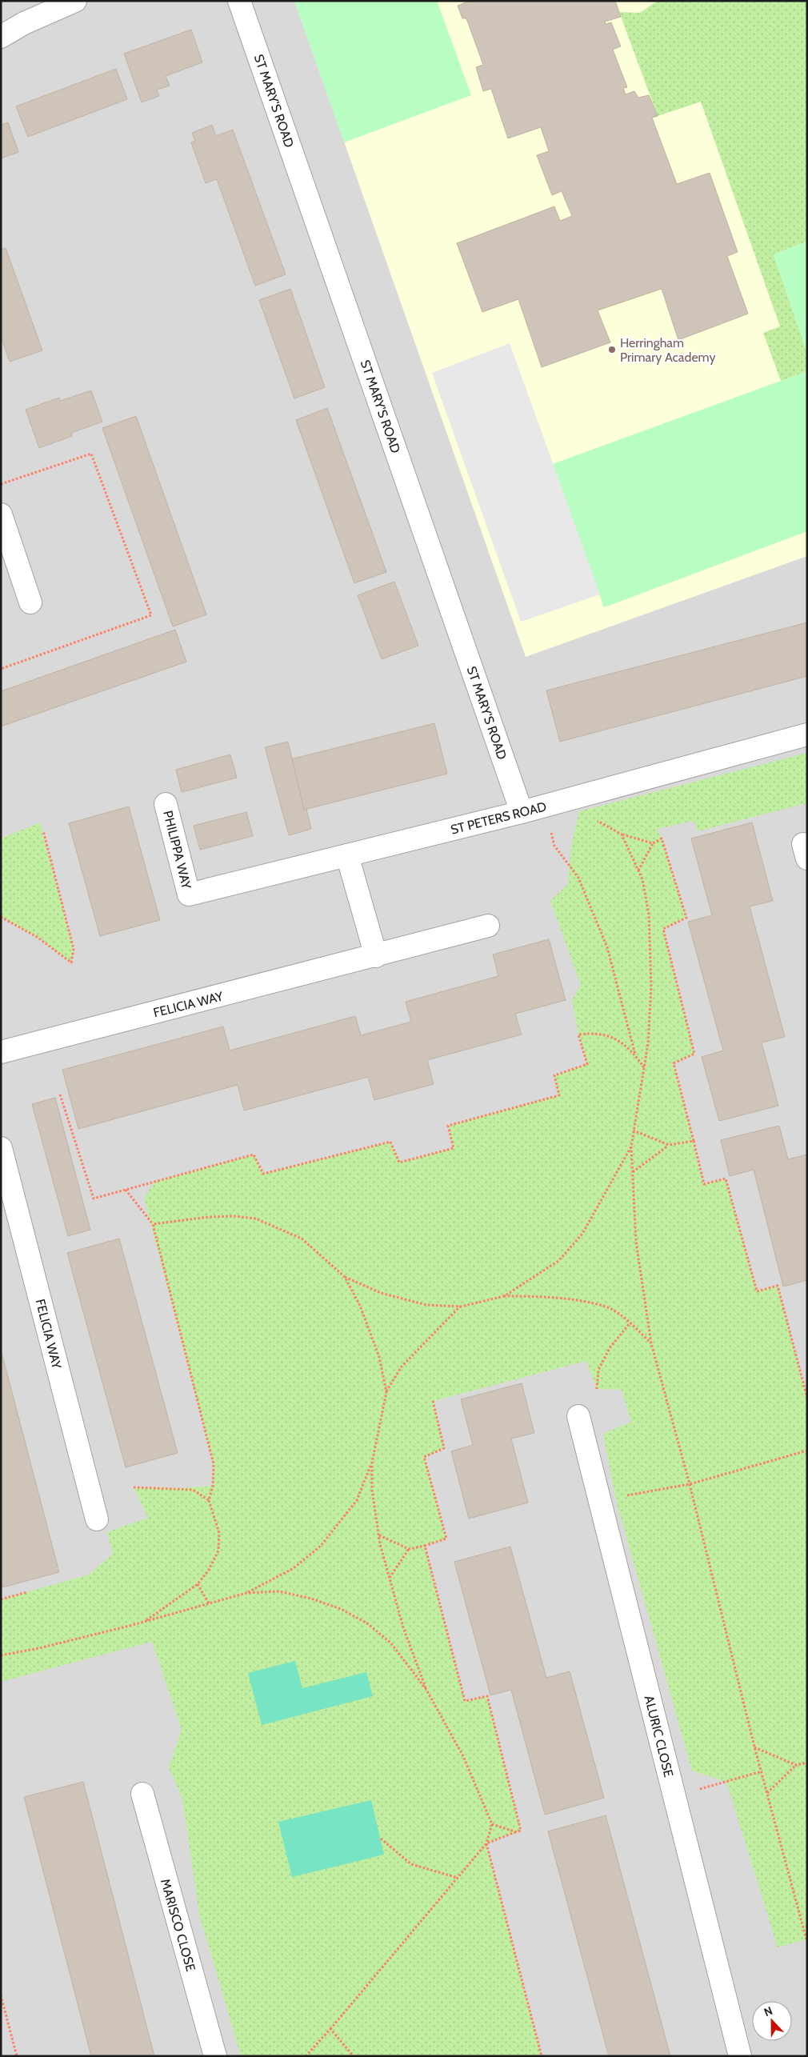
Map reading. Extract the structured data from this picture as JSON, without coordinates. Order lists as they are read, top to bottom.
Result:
{
  "streets": {
    "street": [
      "ST MARY'S ROAD",
      "ST PETERS ROAD",
      "PHILIPPA WAY",
      "FELICIA WAY",
      "ALURIC CLOSE",
      "MARISCO CLOSE"
    ]
  },
  "crossings": [
    ["ST MARY'S ROAD", "ST PETERS ROAD"],
    ["ST PETERS ROAD", "PHILIPPA WAY"]
  ],
  "places": ["Herringham Primary Academy"],
  "north": "top"
}
